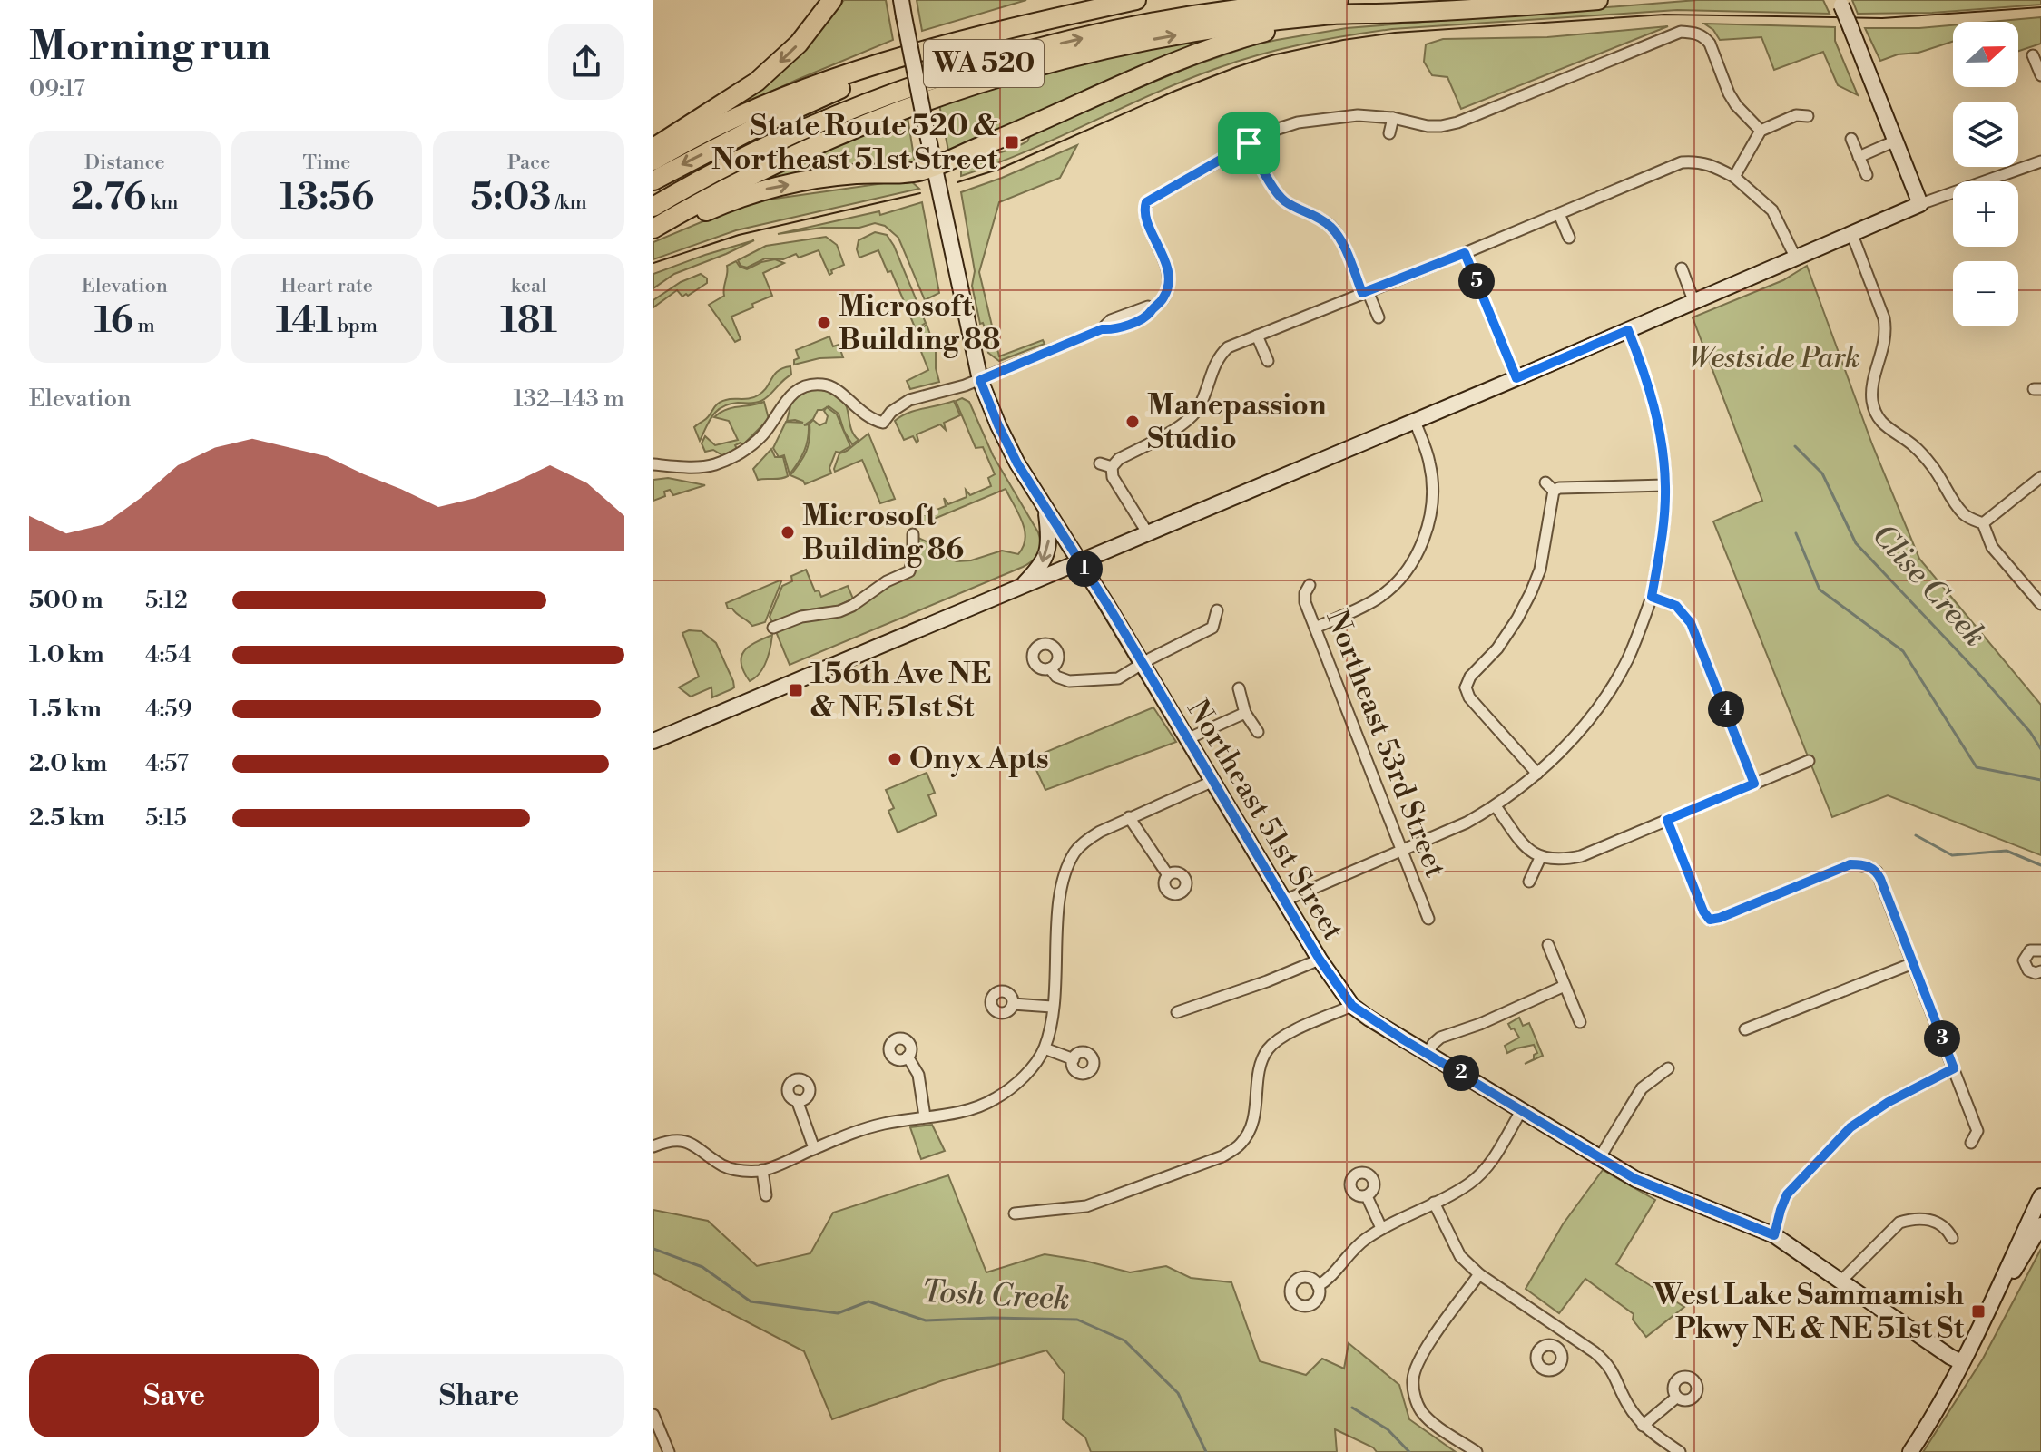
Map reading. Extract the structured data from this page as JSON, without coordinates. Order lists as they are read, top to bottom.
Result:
{
  "streets": {
    "highway": ["WA 520"],
    "main road": ["Northeast 51st Street"],
    "street": ["Northeast 53rd Street"]
  },
  "water": ["Clise Creek", "Tosh Creek"],
  "parks": ["Westside Park"],
  "places": {
    "transit": ["State Route 520 & Northeast 51st Street", "156th Ave NE & NE 51st St", "West Lake Sammamish Pkwy NE & NE 51st St"],
    "other": [
      "Microsoft Building 88",
      "Manepassion Studio",
      "Microsoft Building 86",
      "Onyx Apts"
    ]
  },
  "north": "right",
  "page": {
    "heading": ["Morning run", "09:17"],
    "map_buttons": ["+", "−"],
    "stats": [
      ["Distance", "2.76 km"],
      ["Time", "13:56"],
      ["Pace", "5:03 /km"],
      ["Elevation", "16 m"],
      ["Heart rate", "141 bpm"],
      ["kcal", "181"]
    ],
    "pins": [
      "5",
      "1",
      "4",
      "3",
      "2"
    ],
    "chart": ["Elevation", "132–143 m"],
    "list": [
      {
        "name": "500 m",
        "note": "5:12"
      },
      {
        "name": "1.0 km",
        "note": "4:54"
      },
      {
        "name": "1.5 km",
        "note": "4:59"
      },
      {
        "name": "2.0 km",
        "note": "4:57"
      },
      {
        "name": "2.5 km",
        "note": "5:15"
      }
    ],
    "buttons": ["Save", "Share"]
  }
}
